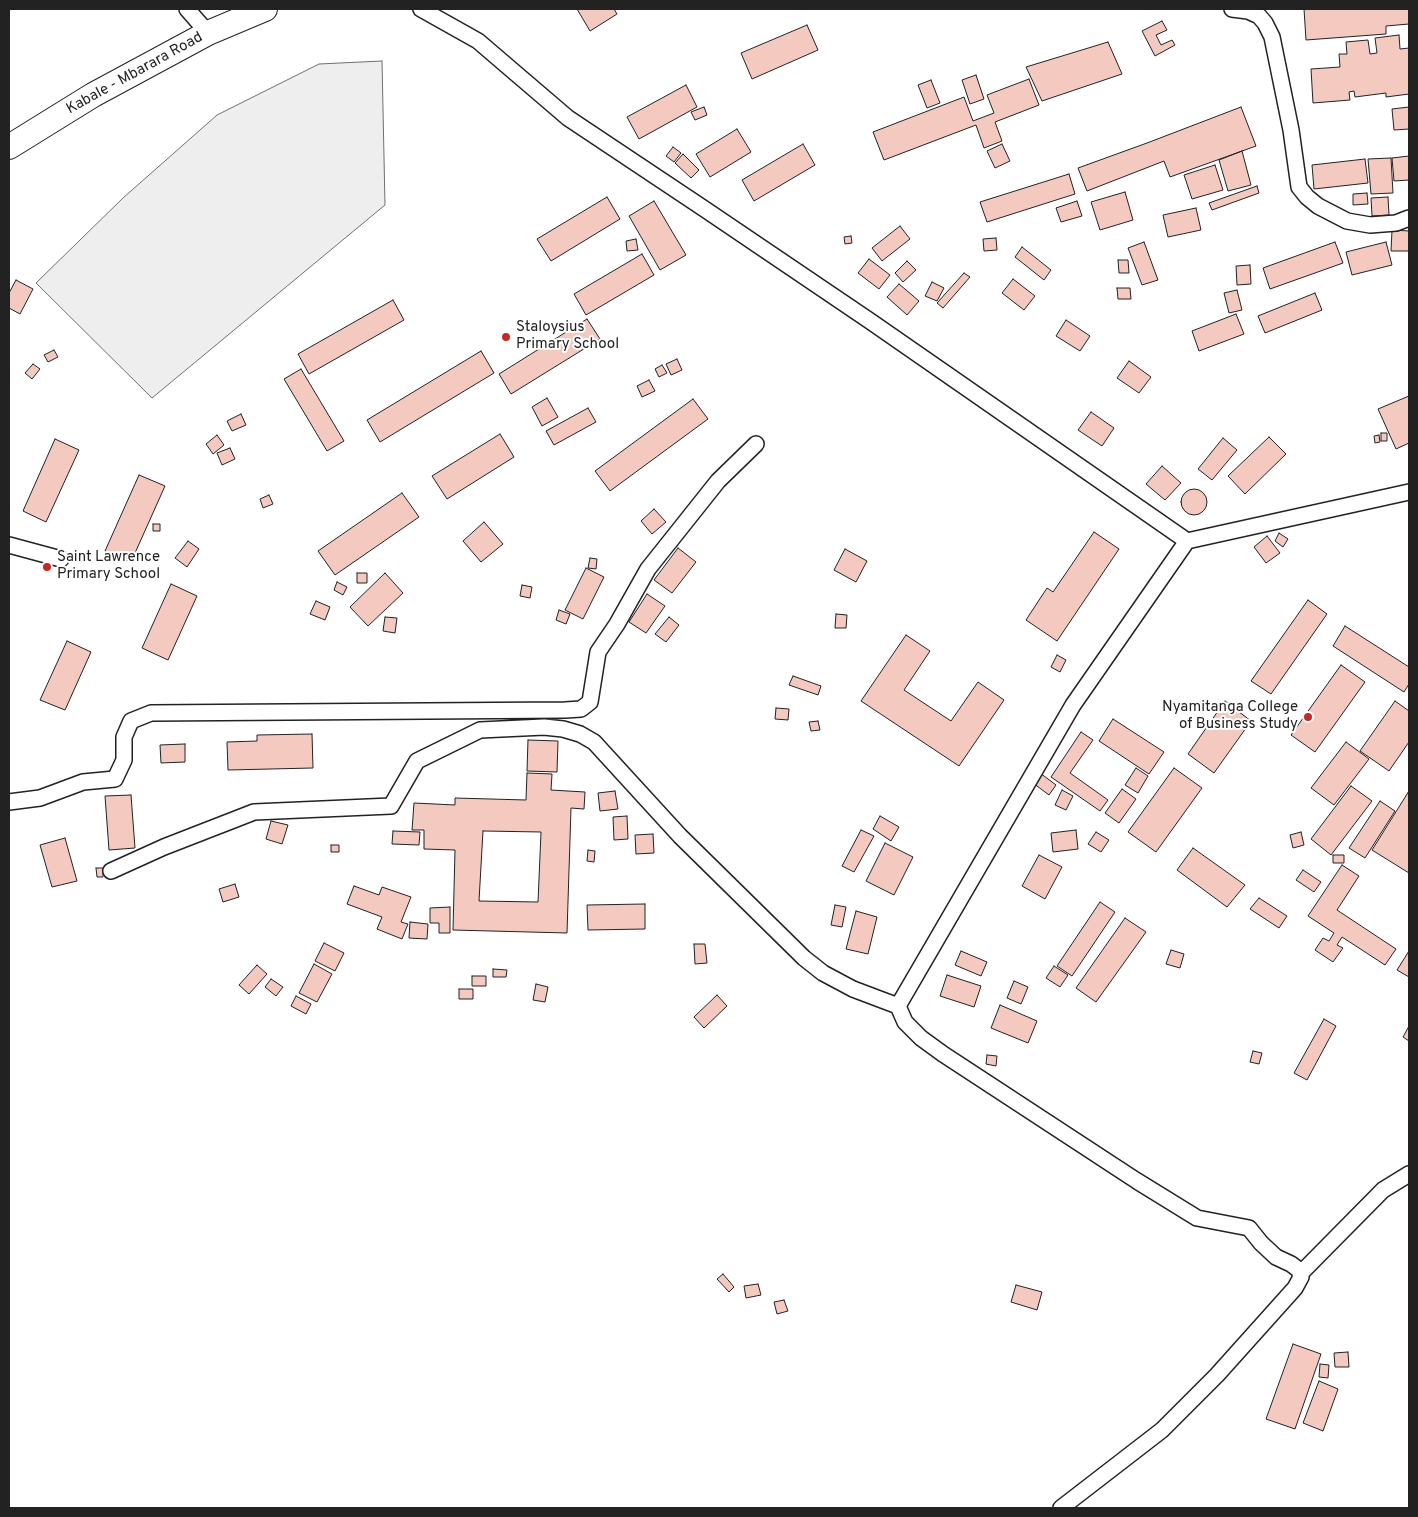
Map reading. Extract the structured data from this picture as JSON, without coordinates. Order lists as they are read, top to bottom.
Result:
{
  "streets": {
    "main road": ["Kabale - Mbarara Road"]
  },
  "places": ["Staloysius Primary School", "Saint Lawrence Primary School", "Nyamitanga College of Business Study"]
}
